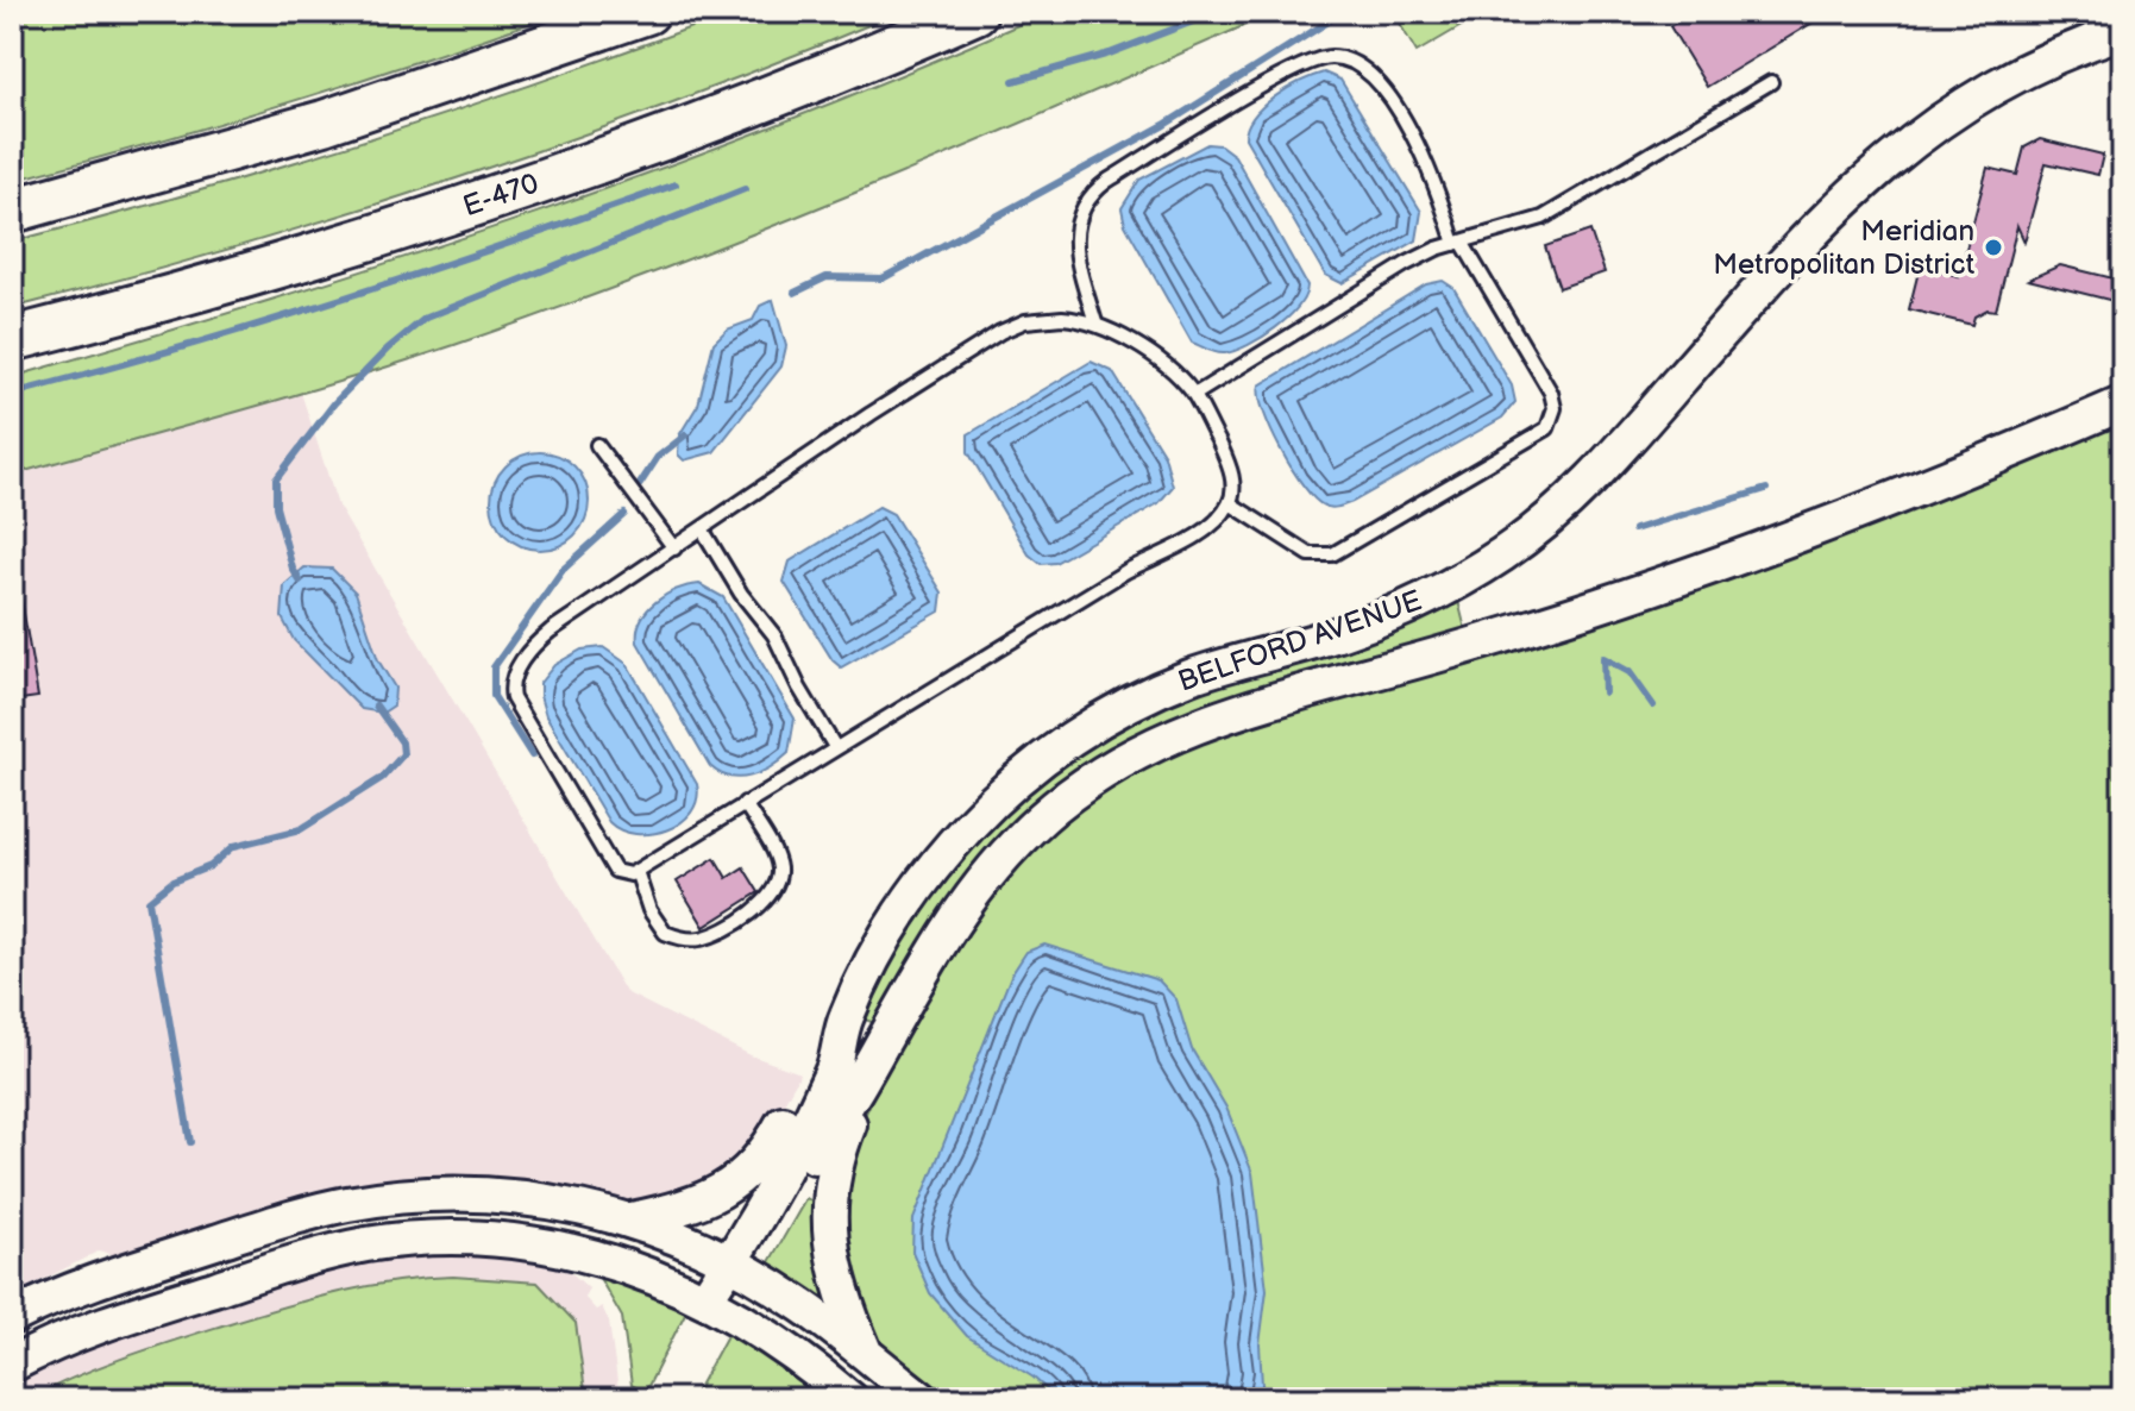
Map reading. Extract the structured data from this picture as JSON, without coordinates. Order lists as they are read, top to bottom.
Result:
{
  "streets": {
    "highway": ["E-470"],
    "main road": ["BELFORD AVENUE"]
  },
  "places": ["Meridian Metropolitan District"]
}
